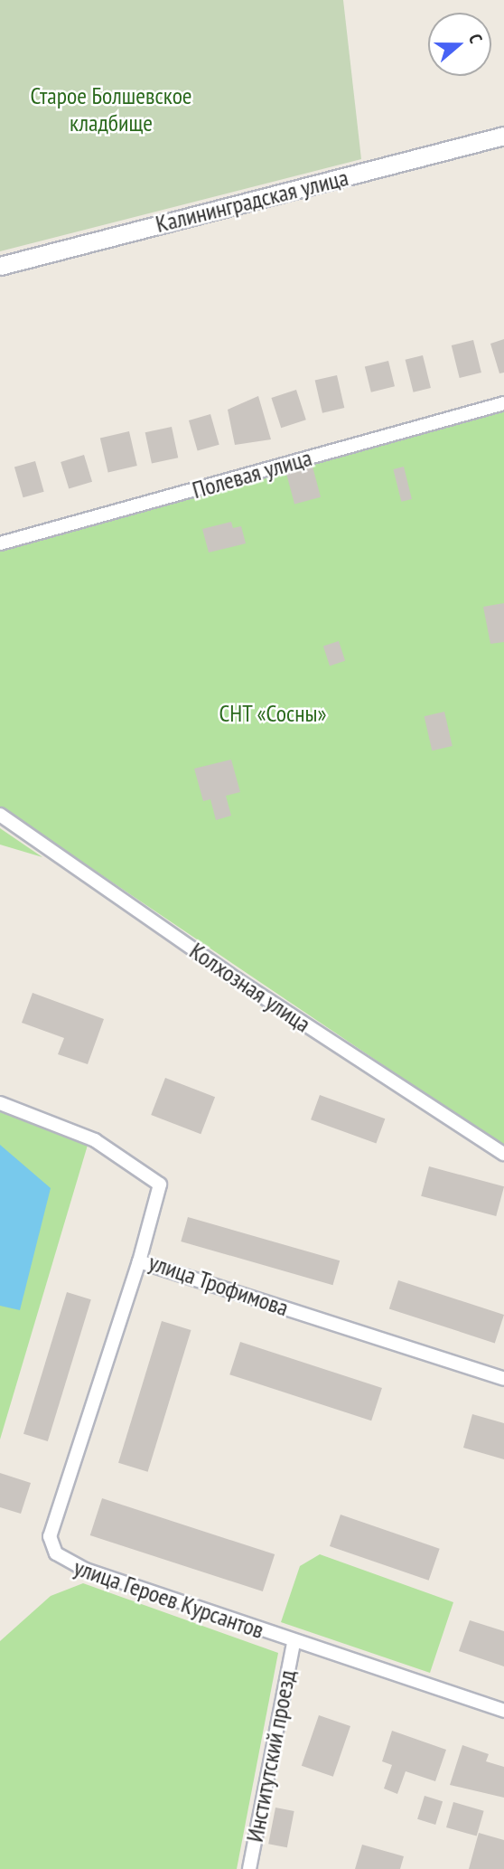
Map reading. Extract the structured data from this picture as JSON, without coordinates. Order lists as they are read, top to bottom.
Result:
{
  "streets": {
    "street": [
      "Калининградская улица",
      "Полевая улица",
      "Колхозная улица",
      "улица Трофимова",
      "улица Героев Курсантов",
      "Институтский проезд"
    ]
  },
  "crossings": [
    ["улица Трофимова", "улица Героев Курсантов"],
    ["улица Героев Курсантов", "Институтский проезд"]
  ],
  "parks": ["Старое Болшевское кладбище", "СНТ «Сосны»"],
  "north": "right"
}
